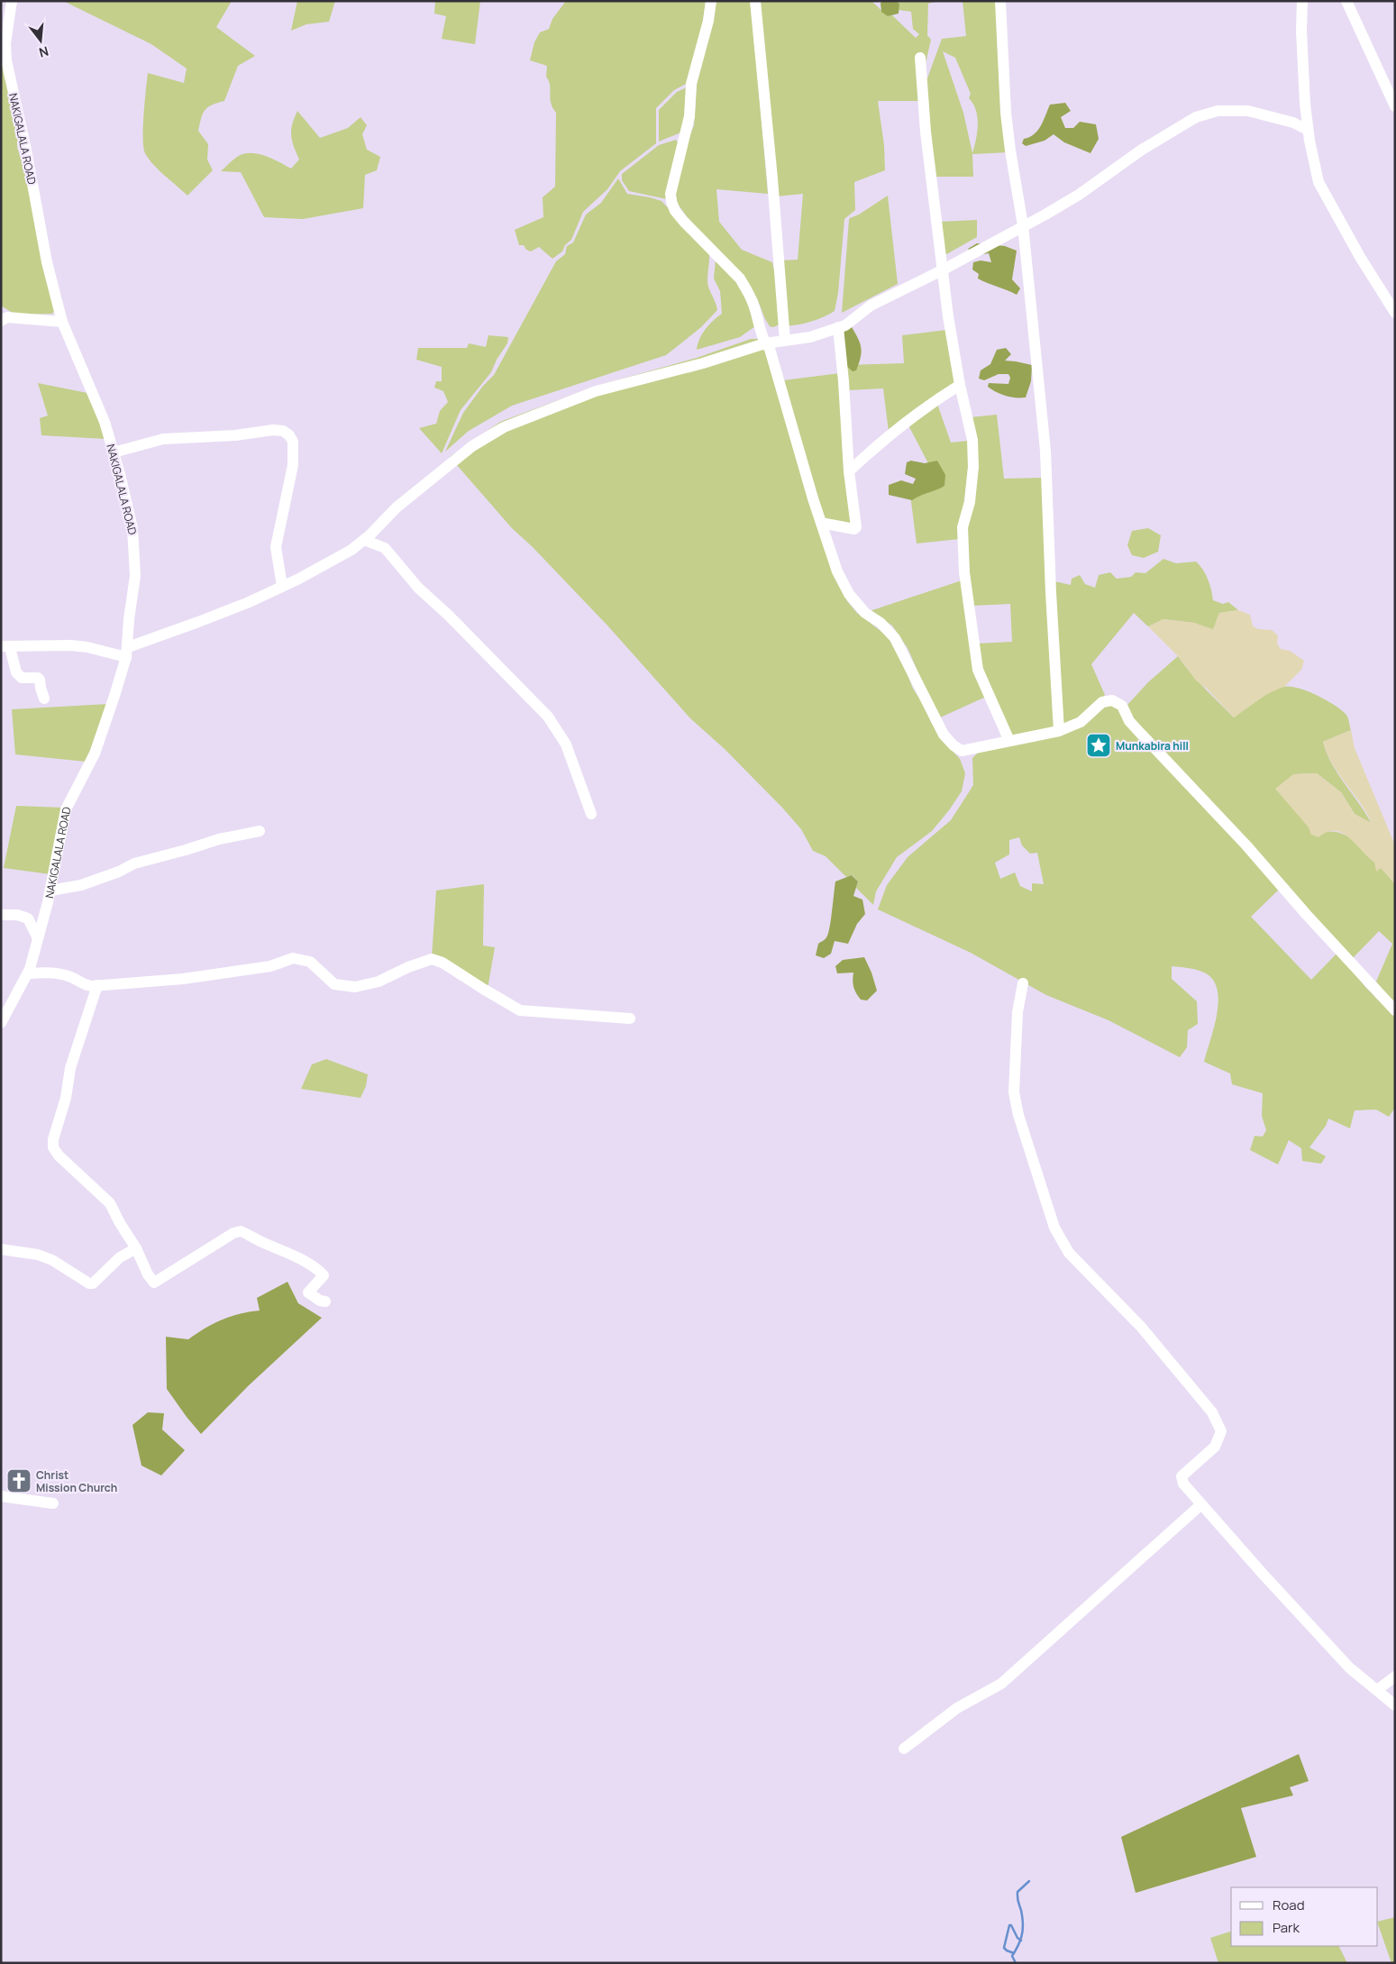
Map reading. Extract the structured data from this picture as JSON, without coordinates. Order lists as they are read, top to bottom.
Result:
{
  "streets": {
    "street": ["NAKIGALALA ROAD"]
  },
  "places": {
    "place": ["Munkabira hill"],
    "church": ["Christ Mission Church"]
  },
  "legend": ["Road", "Park"],
  "north": "bottom"
}
